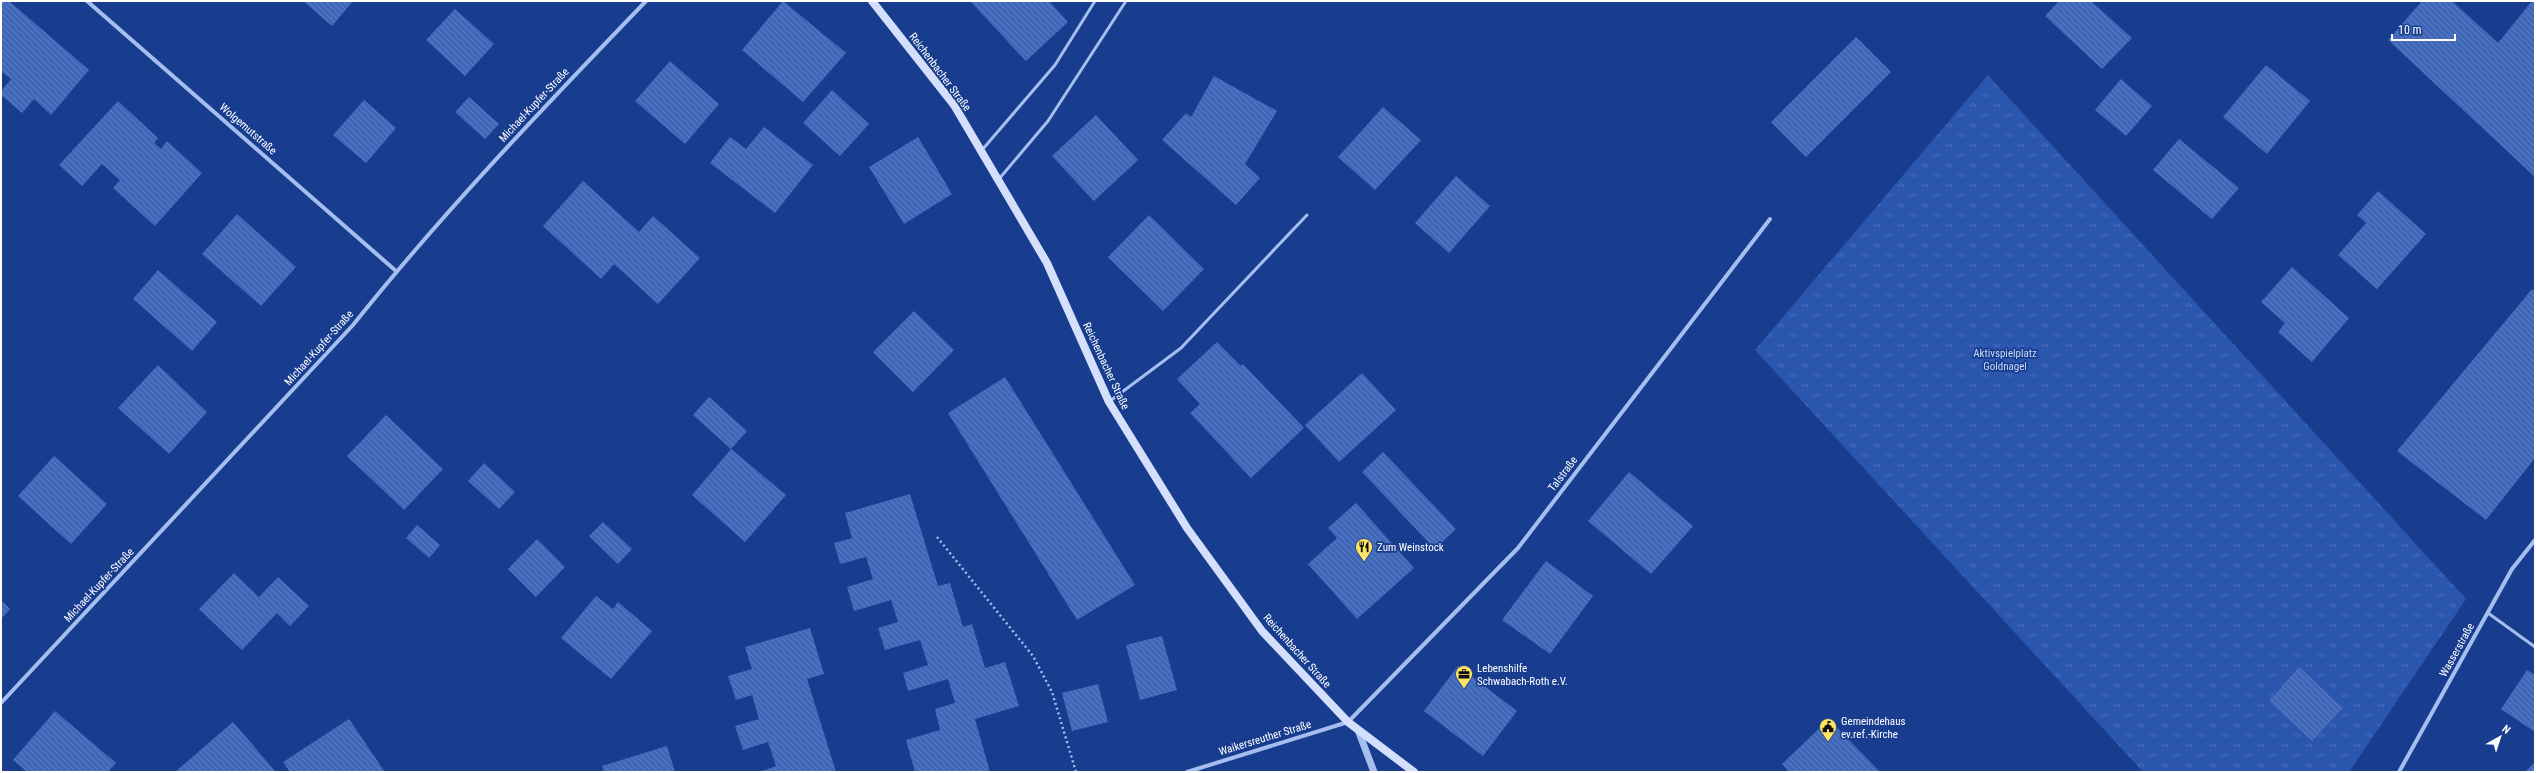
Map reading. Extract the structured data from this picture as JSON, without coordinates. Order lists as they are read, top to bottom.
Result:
{
  "streets": {
    "main road": ["Reichenbacher Straße"],
    "street": [
      "Michael-Kupfer-Straße",
      "Wolgemutstraße",
      "Talstraße",
      "Wasserstraße",
      "Waikersreuther Straße"
    ]
  },
  "crossings": [
    ["Reichenbacher Straße", "Talstraße"],
    ["Reichenbacher Straße", "Waikersreuther Straße"],
    ["Michael-Kupfer-Straße", "Wolgemutstraße"],
    ["Talstraße", "Waikersreuther Straße"]
  ],
  "parks": ["Aktivspielplatz Goldnagel"],
  "places": {
    "restaurant": ["Zum Weinstock"],
    "office": ["Lebenshilfe Schwabach-Roth e.V."],
    "public building": ["Gemeindehaus ev.ref.-Kirche"]
  },
  "scale_bar": "10 m",
  "north": "top right"
}
